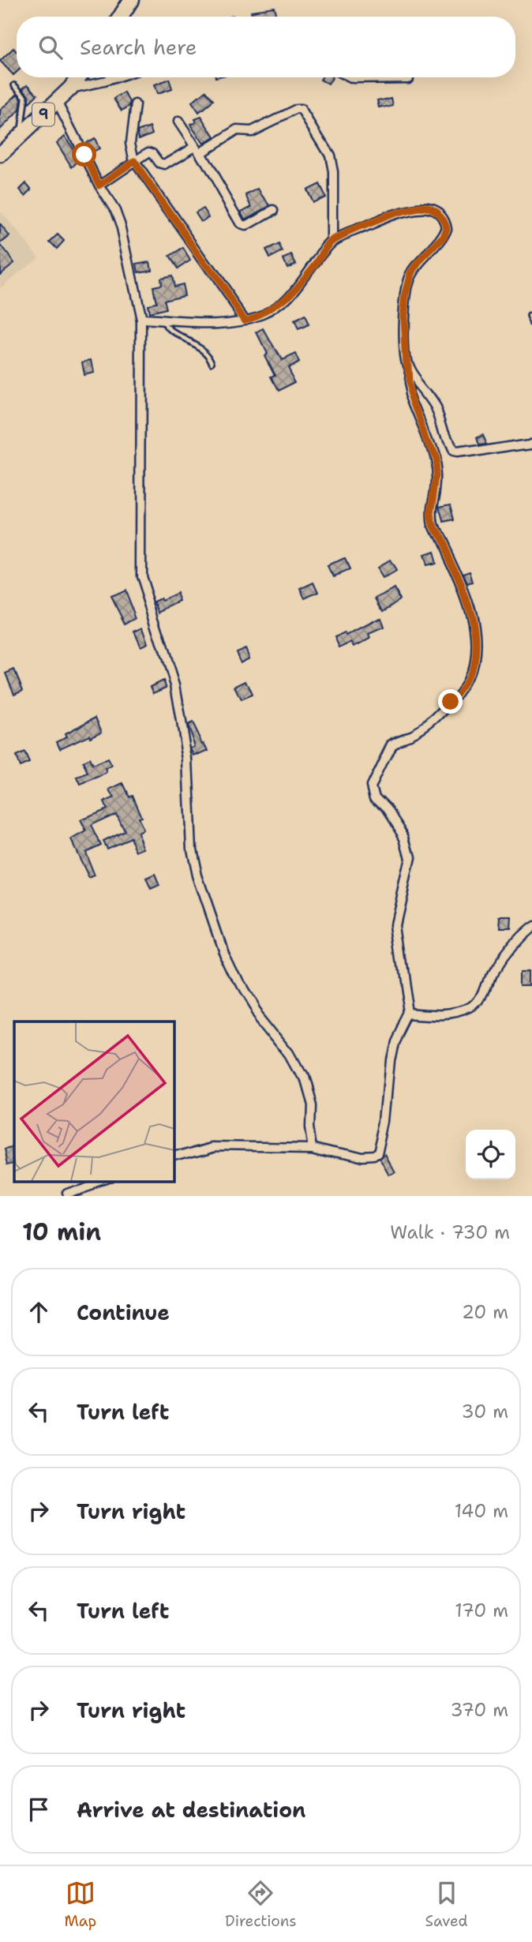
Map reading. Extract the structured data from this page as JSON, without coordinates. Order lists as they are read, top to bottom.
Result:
{
  "streets": {
    "highway": ["9"]
  },
  "page": {
    "search": "Search here",
    "heading": ["10 min", "Walk · 730 m"],
    "list": [
      ["Continue", "20 m"],
      ["Turn left", "30 m"],
      ["Turn right", "140 m"],
      ["Turn left", "170 m"],
      ["Turn right", "370 m"],
      "Arrive at destination"
    ],
    "nav": ["Map", "Directions", "Saved"]
  }
}
